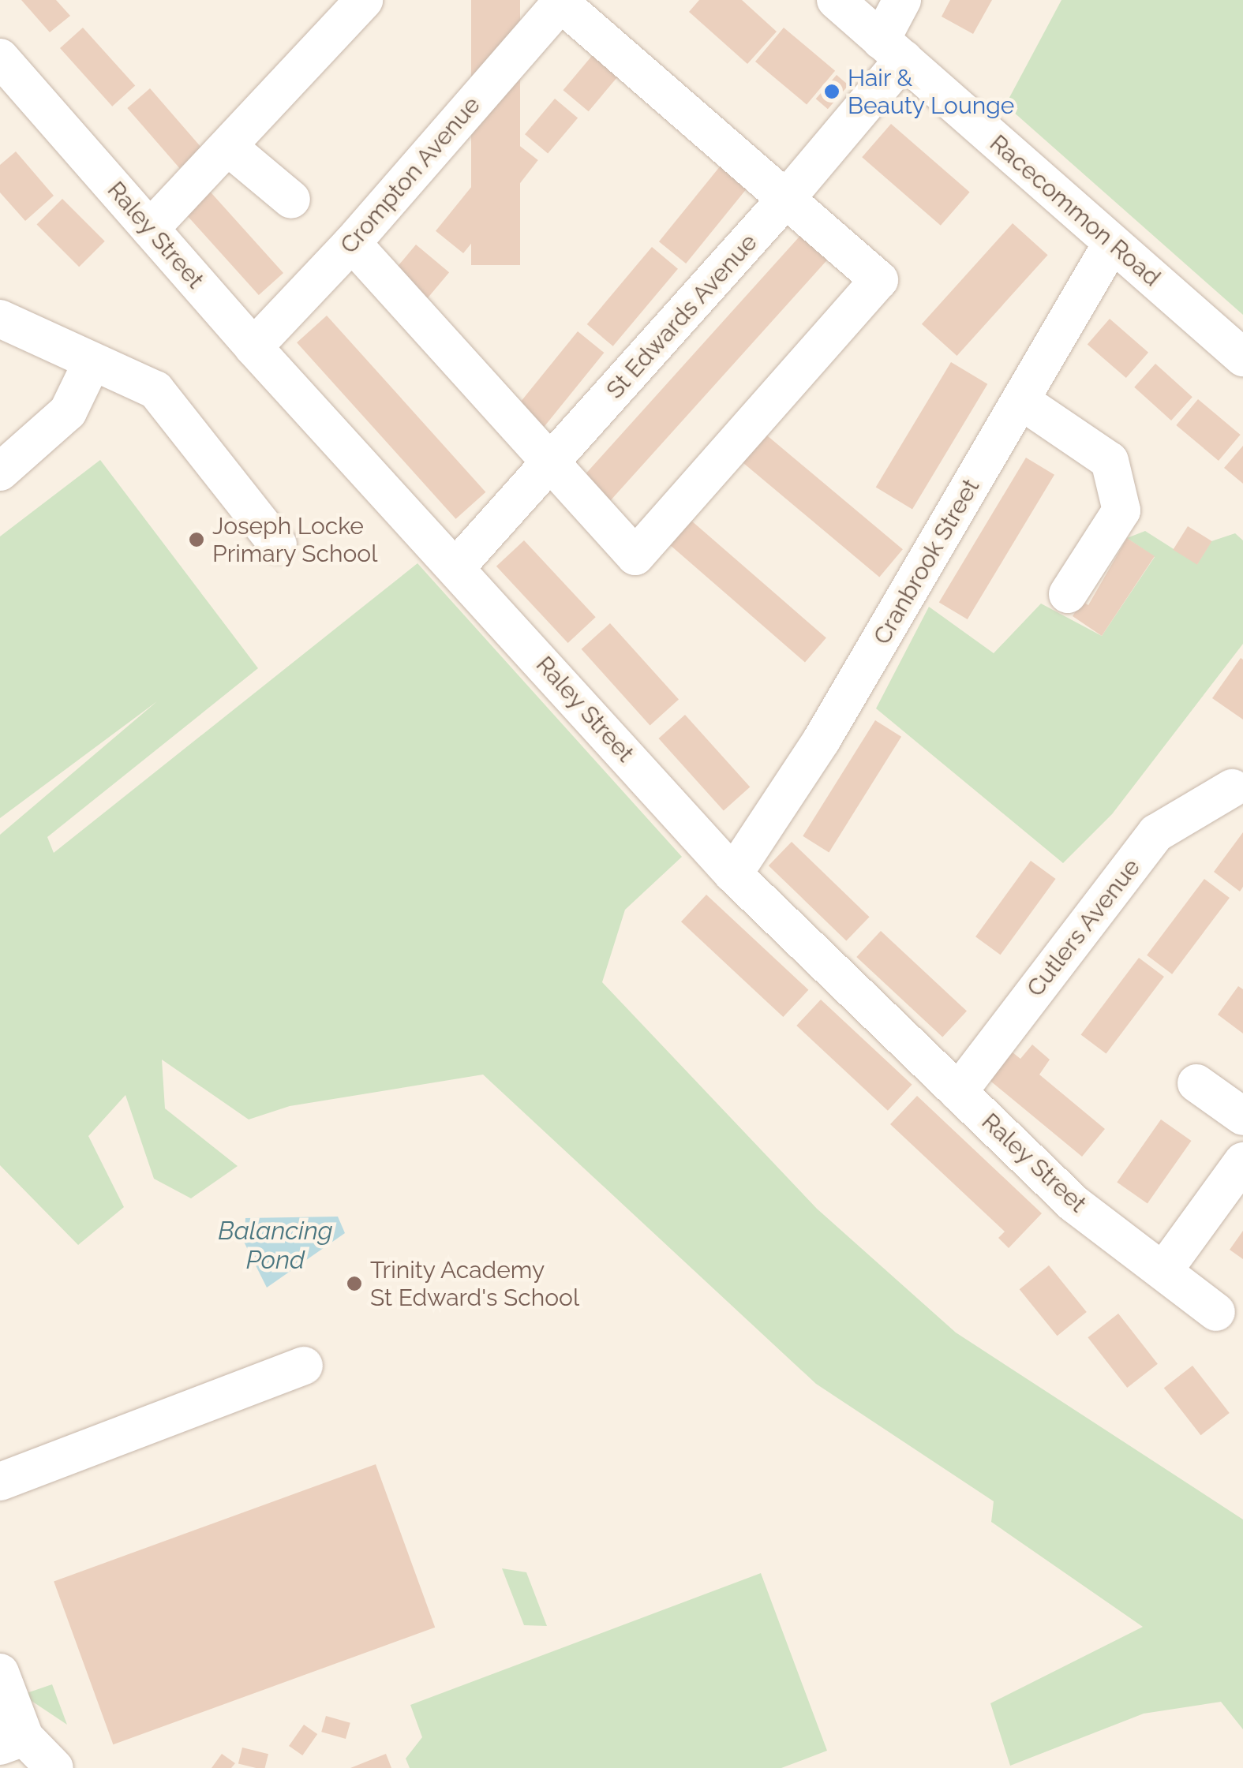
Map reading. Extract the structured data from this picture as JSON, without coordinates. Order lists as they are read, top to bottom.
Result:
{
  "streets": {
    "street": [
      "Crompton Avenue",
      "Racecommon Road",
      "Raley Street",
      "St Edwards Avenue",
      "Cranbrook Street",
      "Cutlers Avenue"
    ]
  },
  "crossings": [
    ["Crompton Avenue", "Raley Street"],
    ["Racecommon Road", "St Edwards Avenue"],
    ["Racecommon Road", "Cranbrook Street"],
    ["Raley Street", "St Edwards Avenue"],
    ["Raley Street", "Cranbrook Street"],
    ["Raley Street", "Cutlers Avenue"]
  ],
  "water": ["Balancing Pond"],
  "places": ["Hair & Beauty Lounge", "Joseph Locke Primary School", "Trinity Academy St Edward's School"]
}
